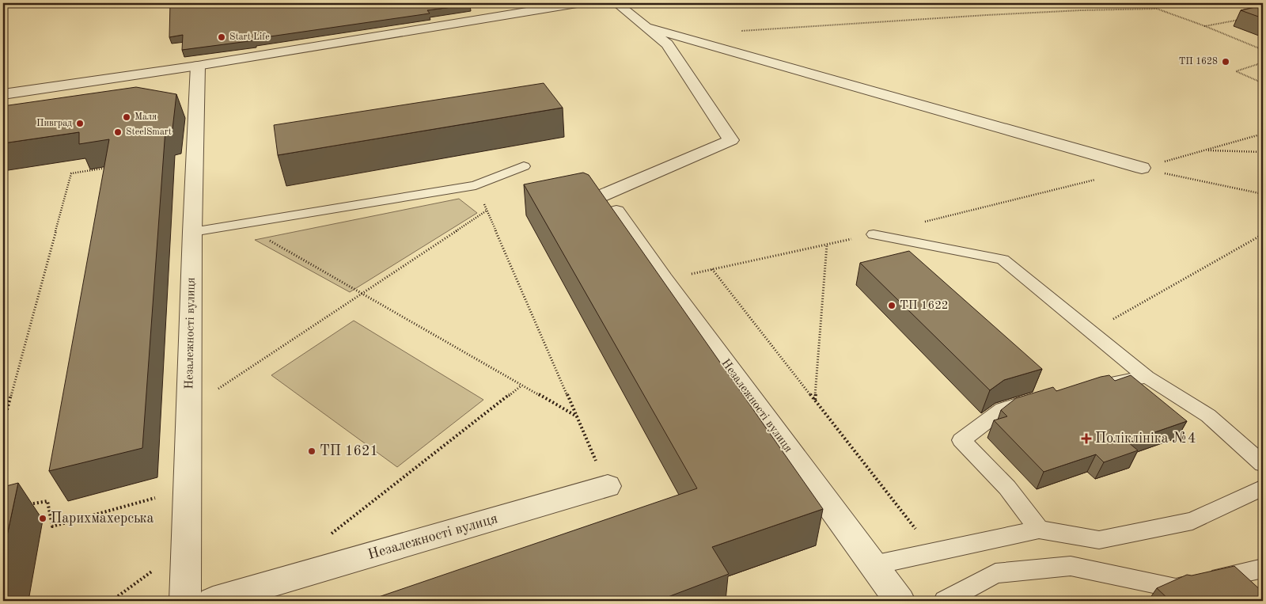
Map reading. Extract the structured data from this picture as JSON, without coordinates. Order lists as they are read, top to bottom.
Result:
{
  "streets": {
    "street": ["Незалежності вулиця"]
  },
  "places": {
    "other": [
      "Start Life",
      "ТП 1628",
      "Маля",
      "Пивград",
      "SteelSmart",
      "ТП 1622",
      "ТП 1621",
      "Парихмахерська"
    ],
    "health": ["Поліклініка №4"]
  }
}
